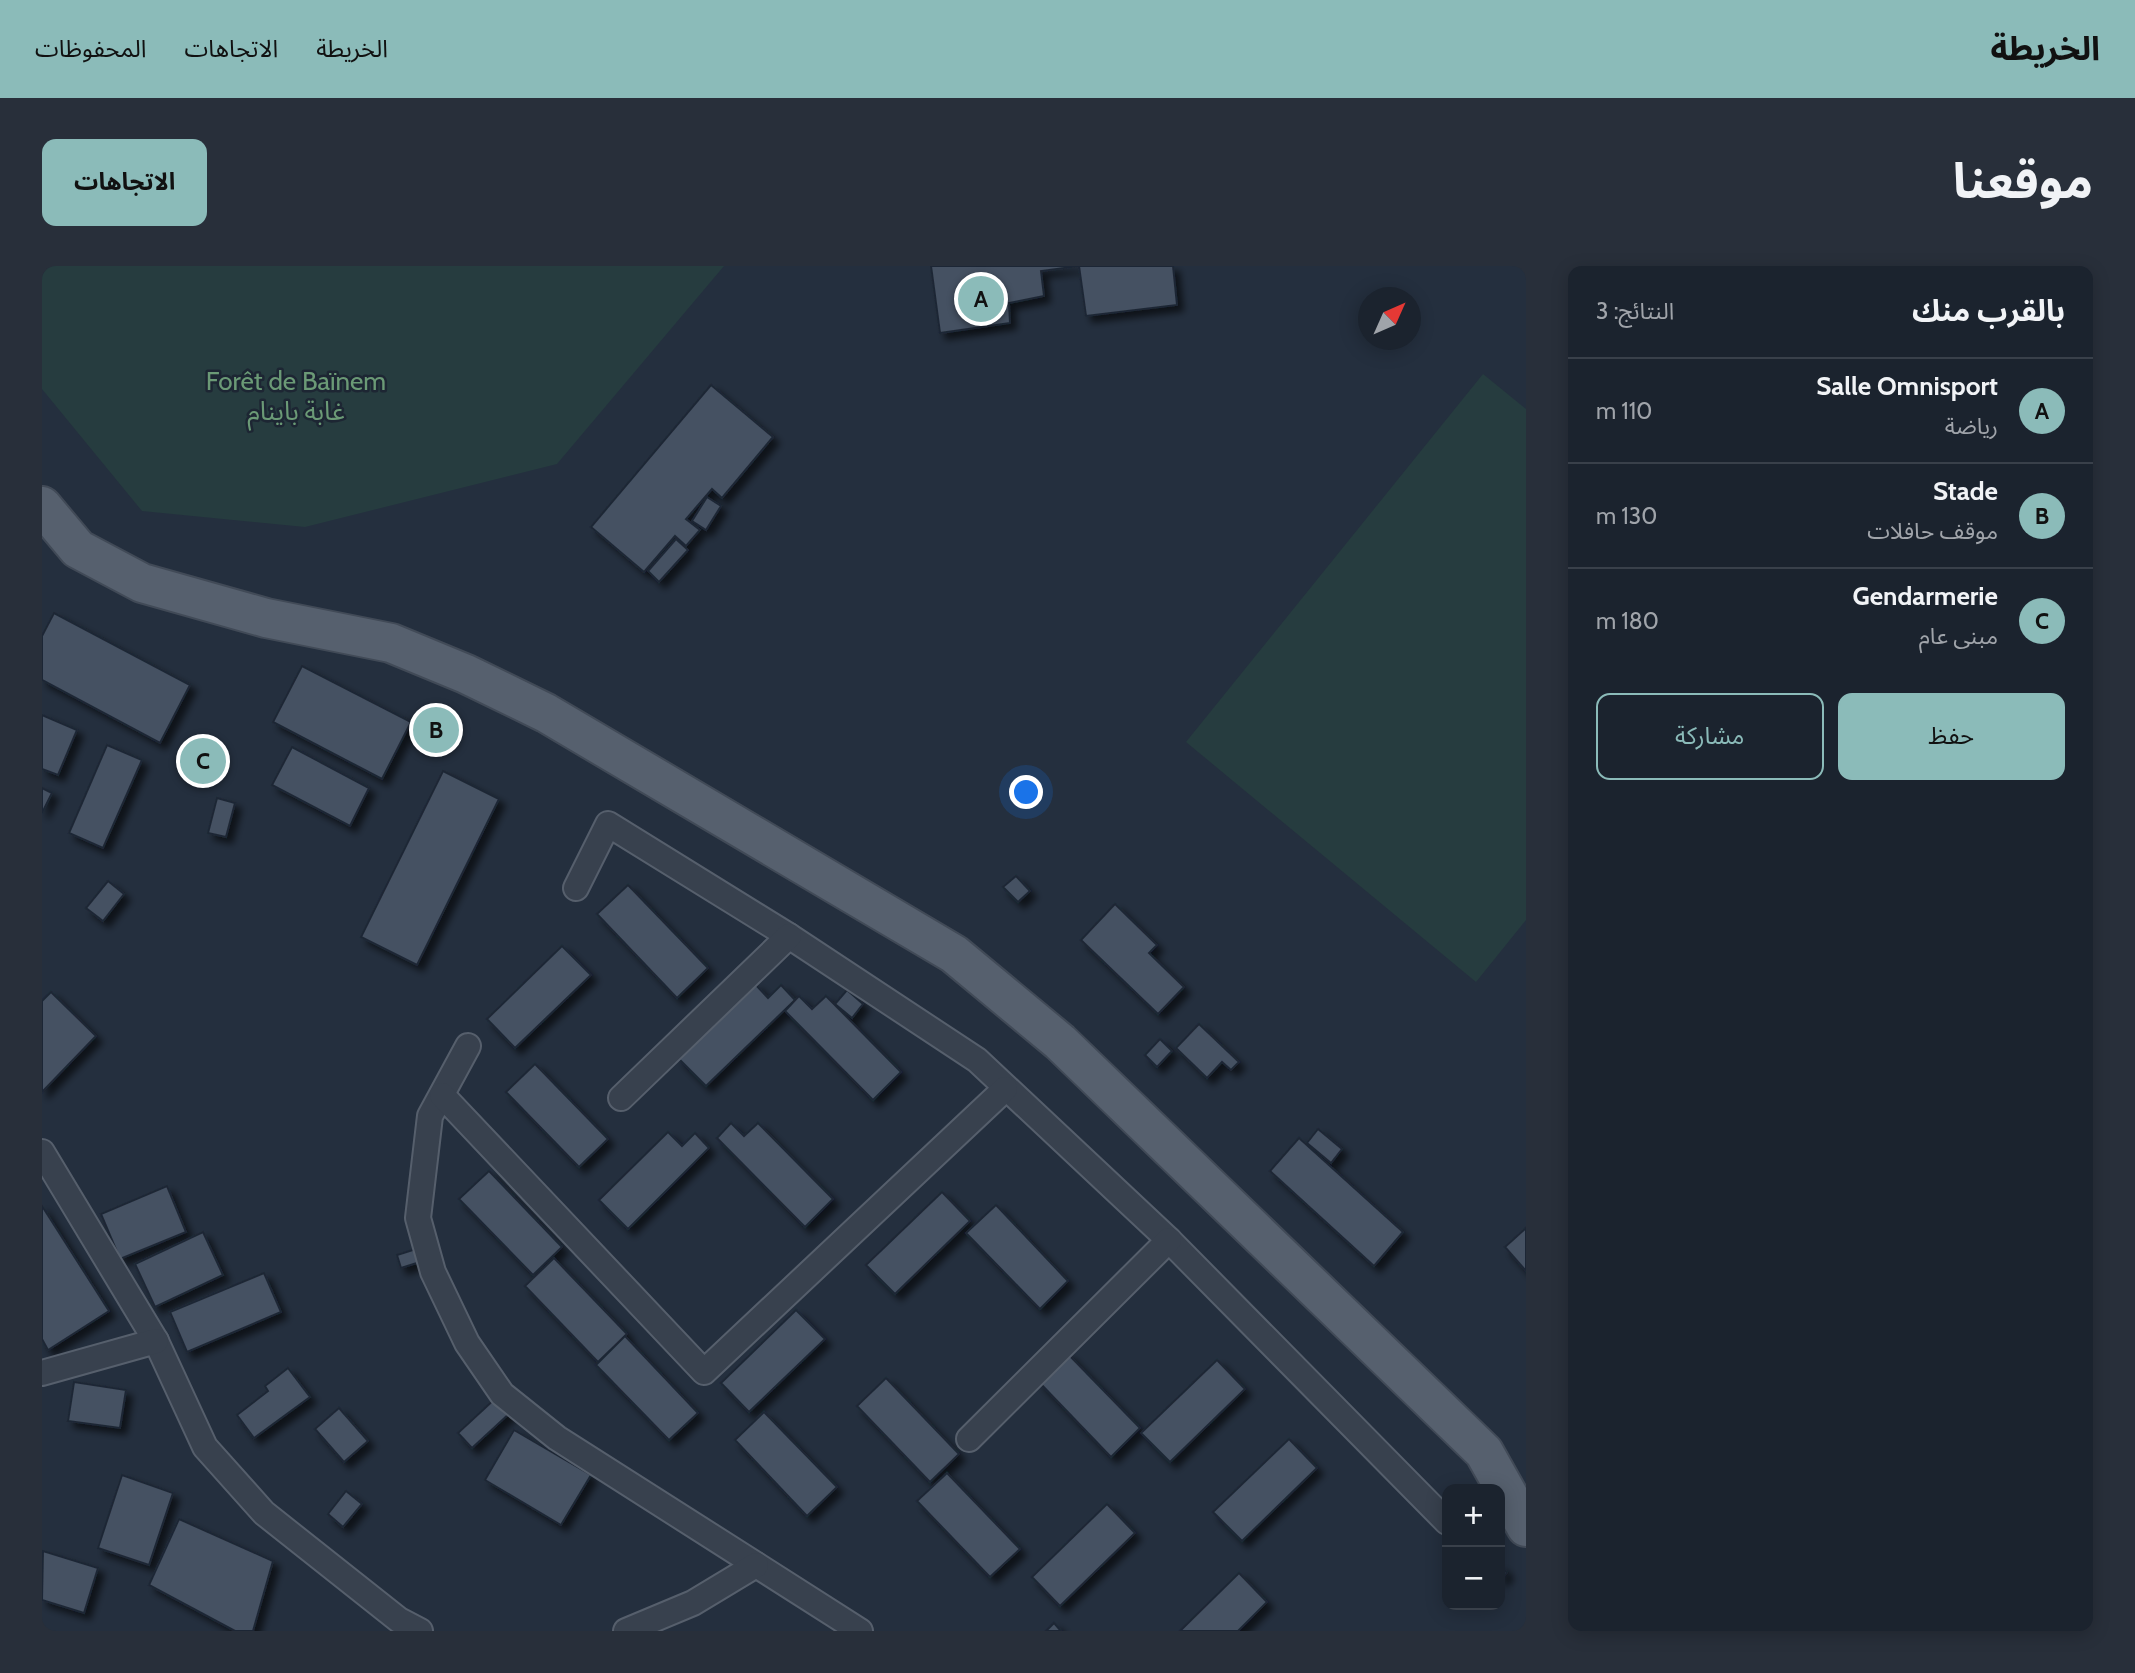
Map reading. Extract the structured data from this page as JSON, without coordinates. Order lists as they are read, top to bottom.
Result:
{
  "parks": ["Forêt de Baïnem غابة باينام"],
  "north": "top right",
  "page": {
    "header": "الخريطة",
    "nav": ["الخريطة", "الاتجاهات", "المحفوظات"],
    "title": "موقعنا",
    "buttons": [
      "الاتجاهات",
      ["حفظ", "مشاركة"]
    ],
    "heading": ["بالقرب منك", "النتائج: 3"],
    "pins": ["A", "B", "C"],
    "list": [
      {
        "mark": "A",
        "name": "Salle Omnisport",
        "note": "رياضة",
        "value": "110 m"
      },
      {
        "mark": "B",
        "name": "Stade",
        "note": "موقف حافلات",
        "value": "130 m"
      },
      {
        "mark": "C",
        "name": "Gendarmerie",
        "note": "مبنى عام",
        "value": "180 m"
      }
    ],
    "map_buttons": ["+", "−"]
  }
}
